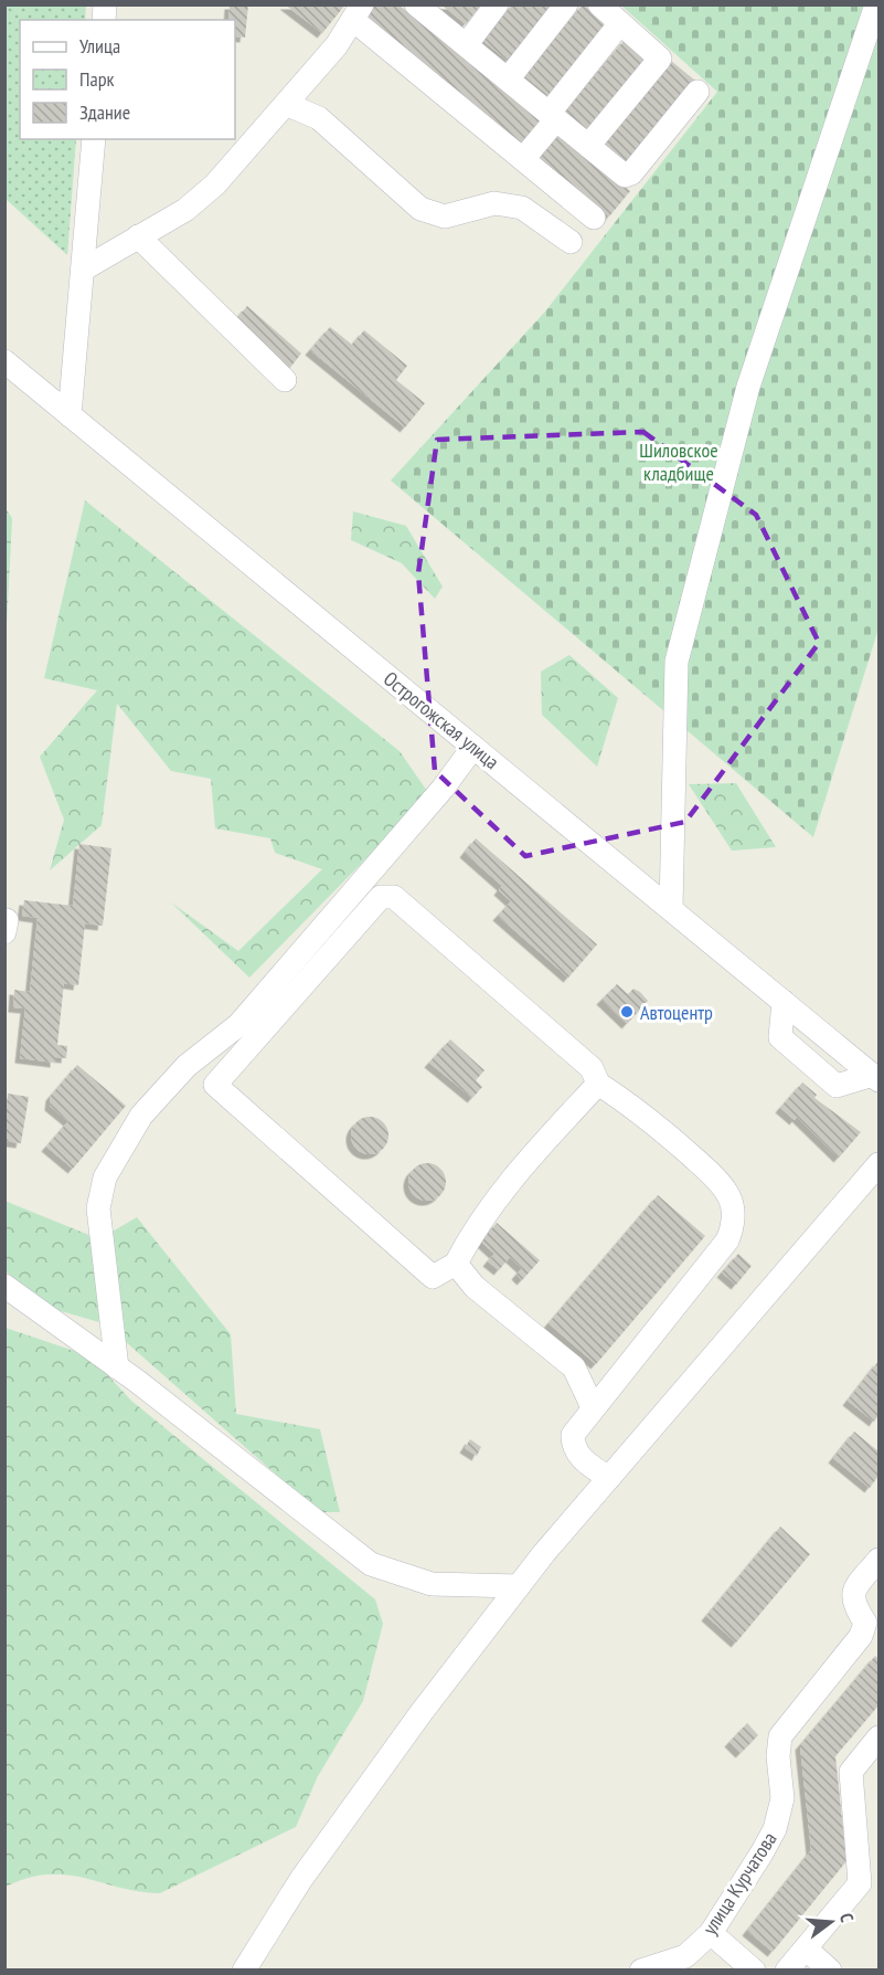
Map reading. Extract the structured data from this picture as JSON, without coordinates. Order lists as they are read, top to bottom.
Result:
{
  "streets": {
    "street": ["Острогожская улица", "улица Курчатова"]
  },
  "parks": ["Шиловское кладбище"],
  "places": ["Автоцентр"],
  "legend": ["Улица", "Парк", "Здание"],
  "north": "right"
}
